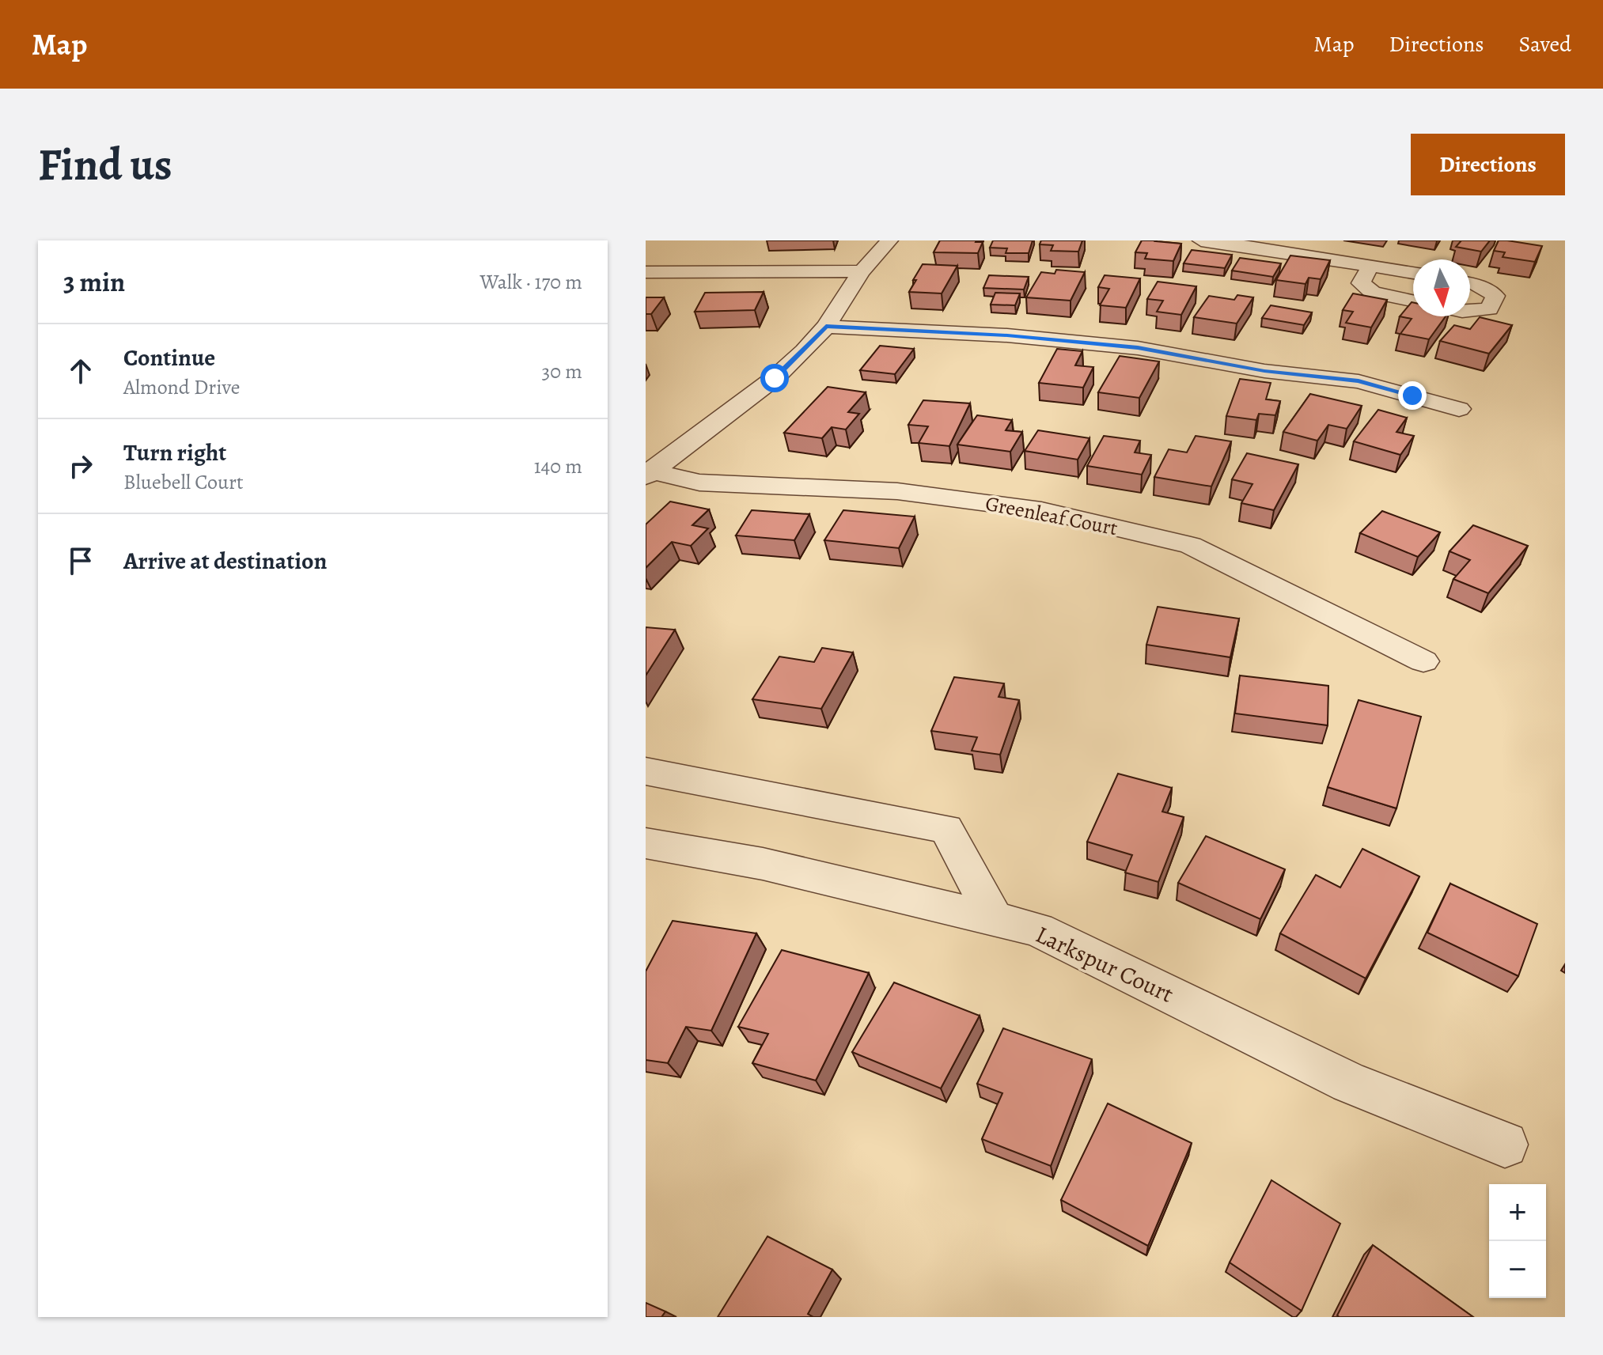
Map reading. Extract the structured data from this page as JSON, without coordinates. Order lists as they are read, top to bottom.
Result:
{
  "streets": {
    "street": ["Greenleaf Court", "Larkspur Court"]
  },
  "north": "bottom",
  "page": {
    "header": "Map",
    "nav": ["Map", "Directions", "Saved"],
    "buttons": "Directions",
    "title": "Find us",
    "heading": ["3 min", "Walk · 170 m"],
    "list": [
      ["Continue", "Almond Drive", "30 m"],
      ["Turn right", "Bluebell Court", "140 m"],
      "Arrive at destination"
    ],
    "map_buttons": ["+", "−"]
  }
}
